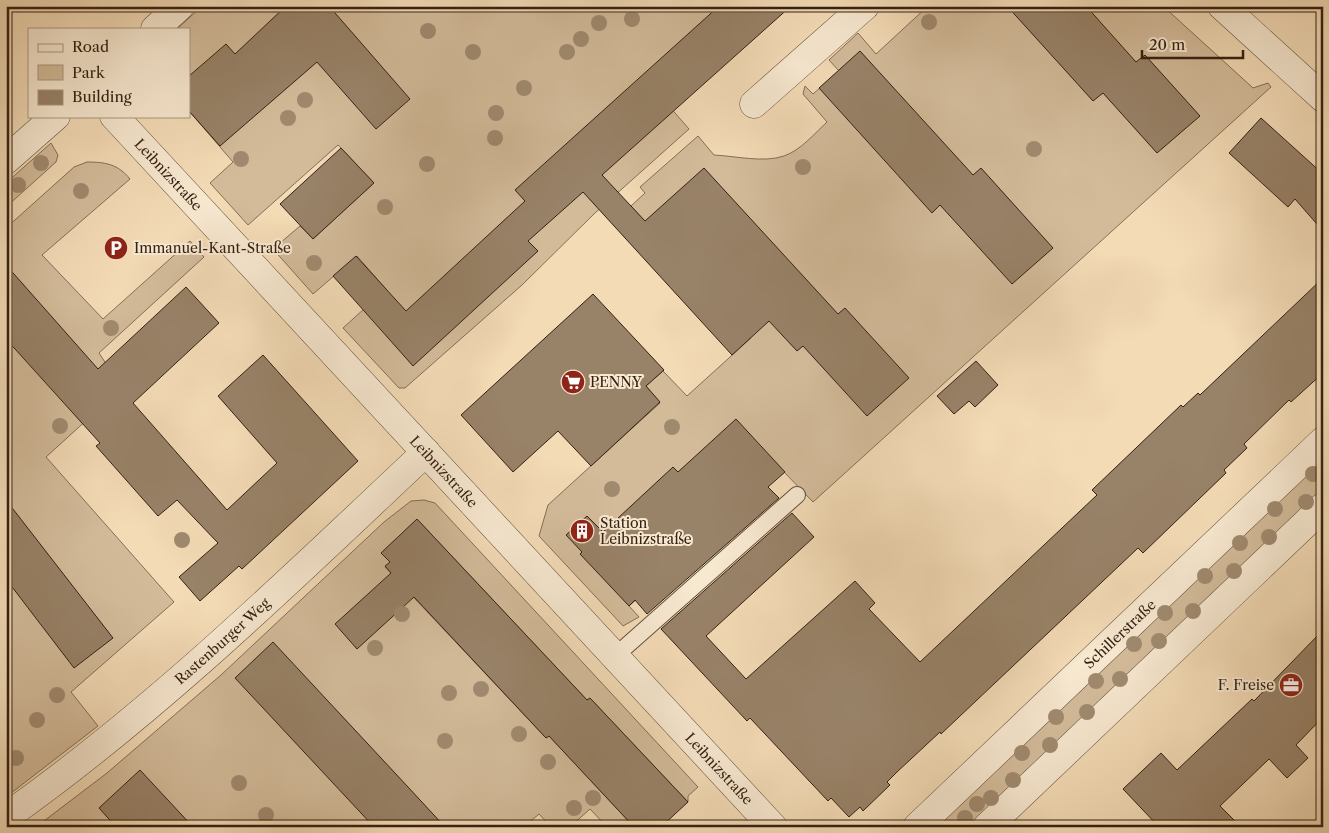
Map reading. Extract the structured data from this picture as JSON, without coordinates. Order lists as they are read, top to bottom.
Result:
{
  "streets": {
    "street": ["Leibnizstraße", "Schillerstraße", "Rastenburger Weg"]
  },
  "crossings": [
    ["Leibnizstraße", "Rastenburger Weg"]
  ],
  "places": {
    "parking": ["Immanuel-Kant-Straße"],
    "supermarket": ["PENNY"],
    "building": ["Station Leibnizstraße"],
    "office": ["F. Freise"]
  },
  "legend": ["Road", "Park", "Building"],
  "scale_bar": "20 m"
}
